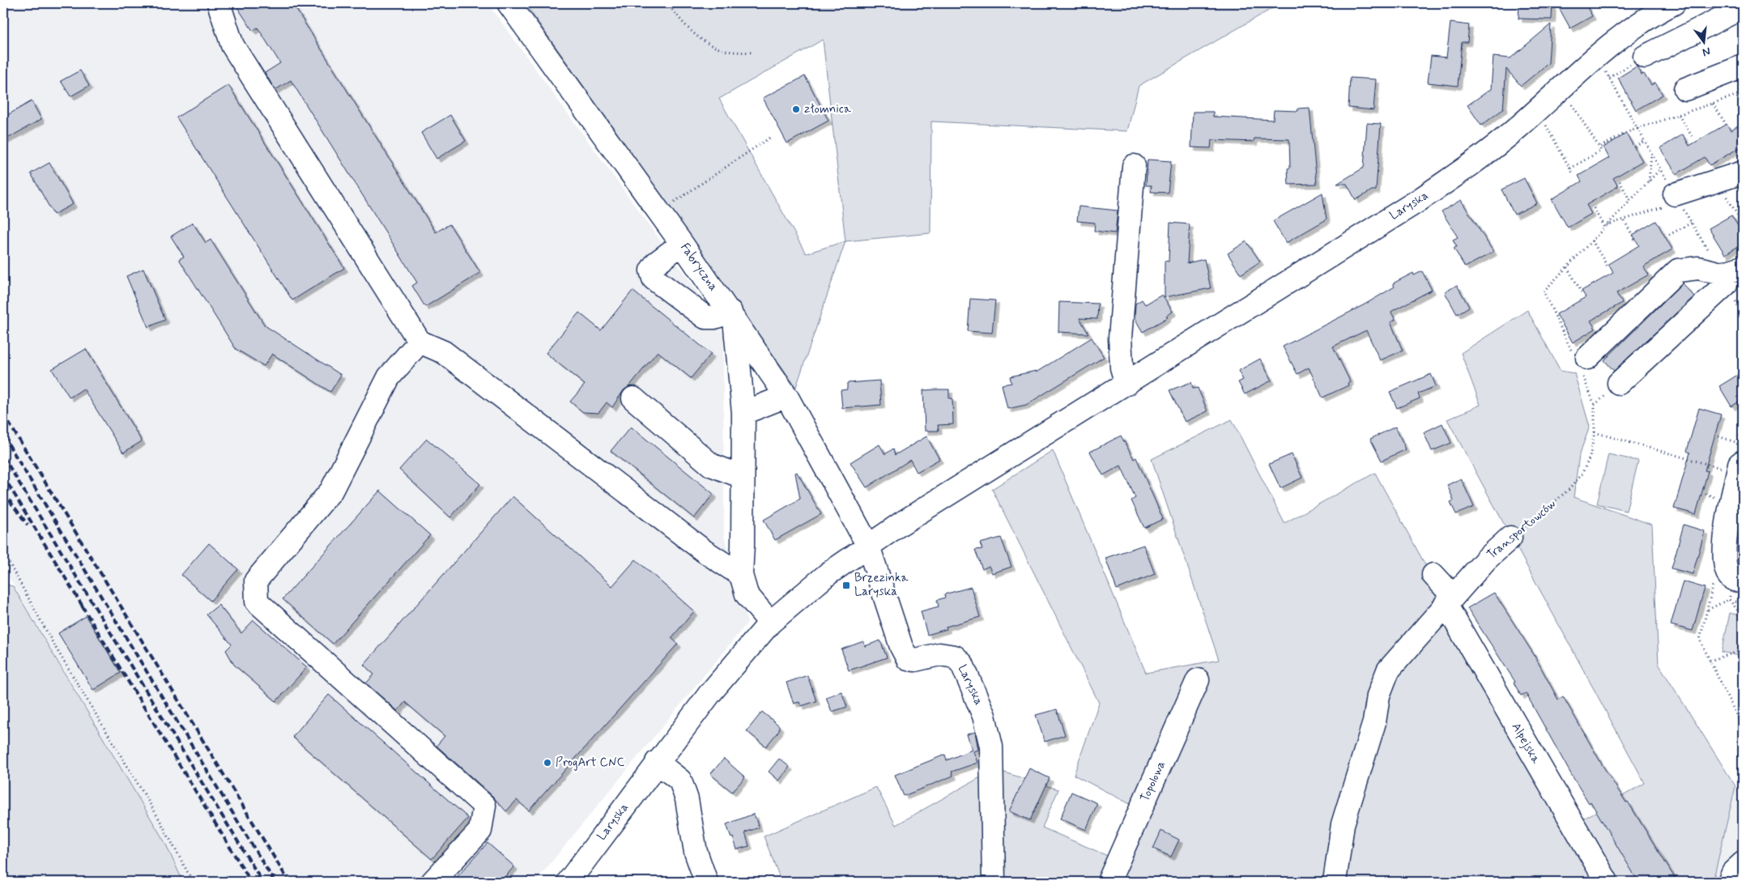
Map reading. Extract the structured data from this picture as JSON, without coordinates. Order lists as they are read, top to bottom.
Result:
{
  "streets": {
    "street": [
      "Laryska",
      "Fabryczna",
      "Transportowców",
      "Alpejska",
      "Topolowa"
    ]
  },
  "crossings": [
    ["Laryska", "Fabryczna"],
    ["Transportowców", "Alpejska"]
  ],
  "places": {
    "other": ["złomnica", "ProgArt CNC"],
    "transit": ["Brzezinka Laryska"]
  },
  "north": "bottom"
}
